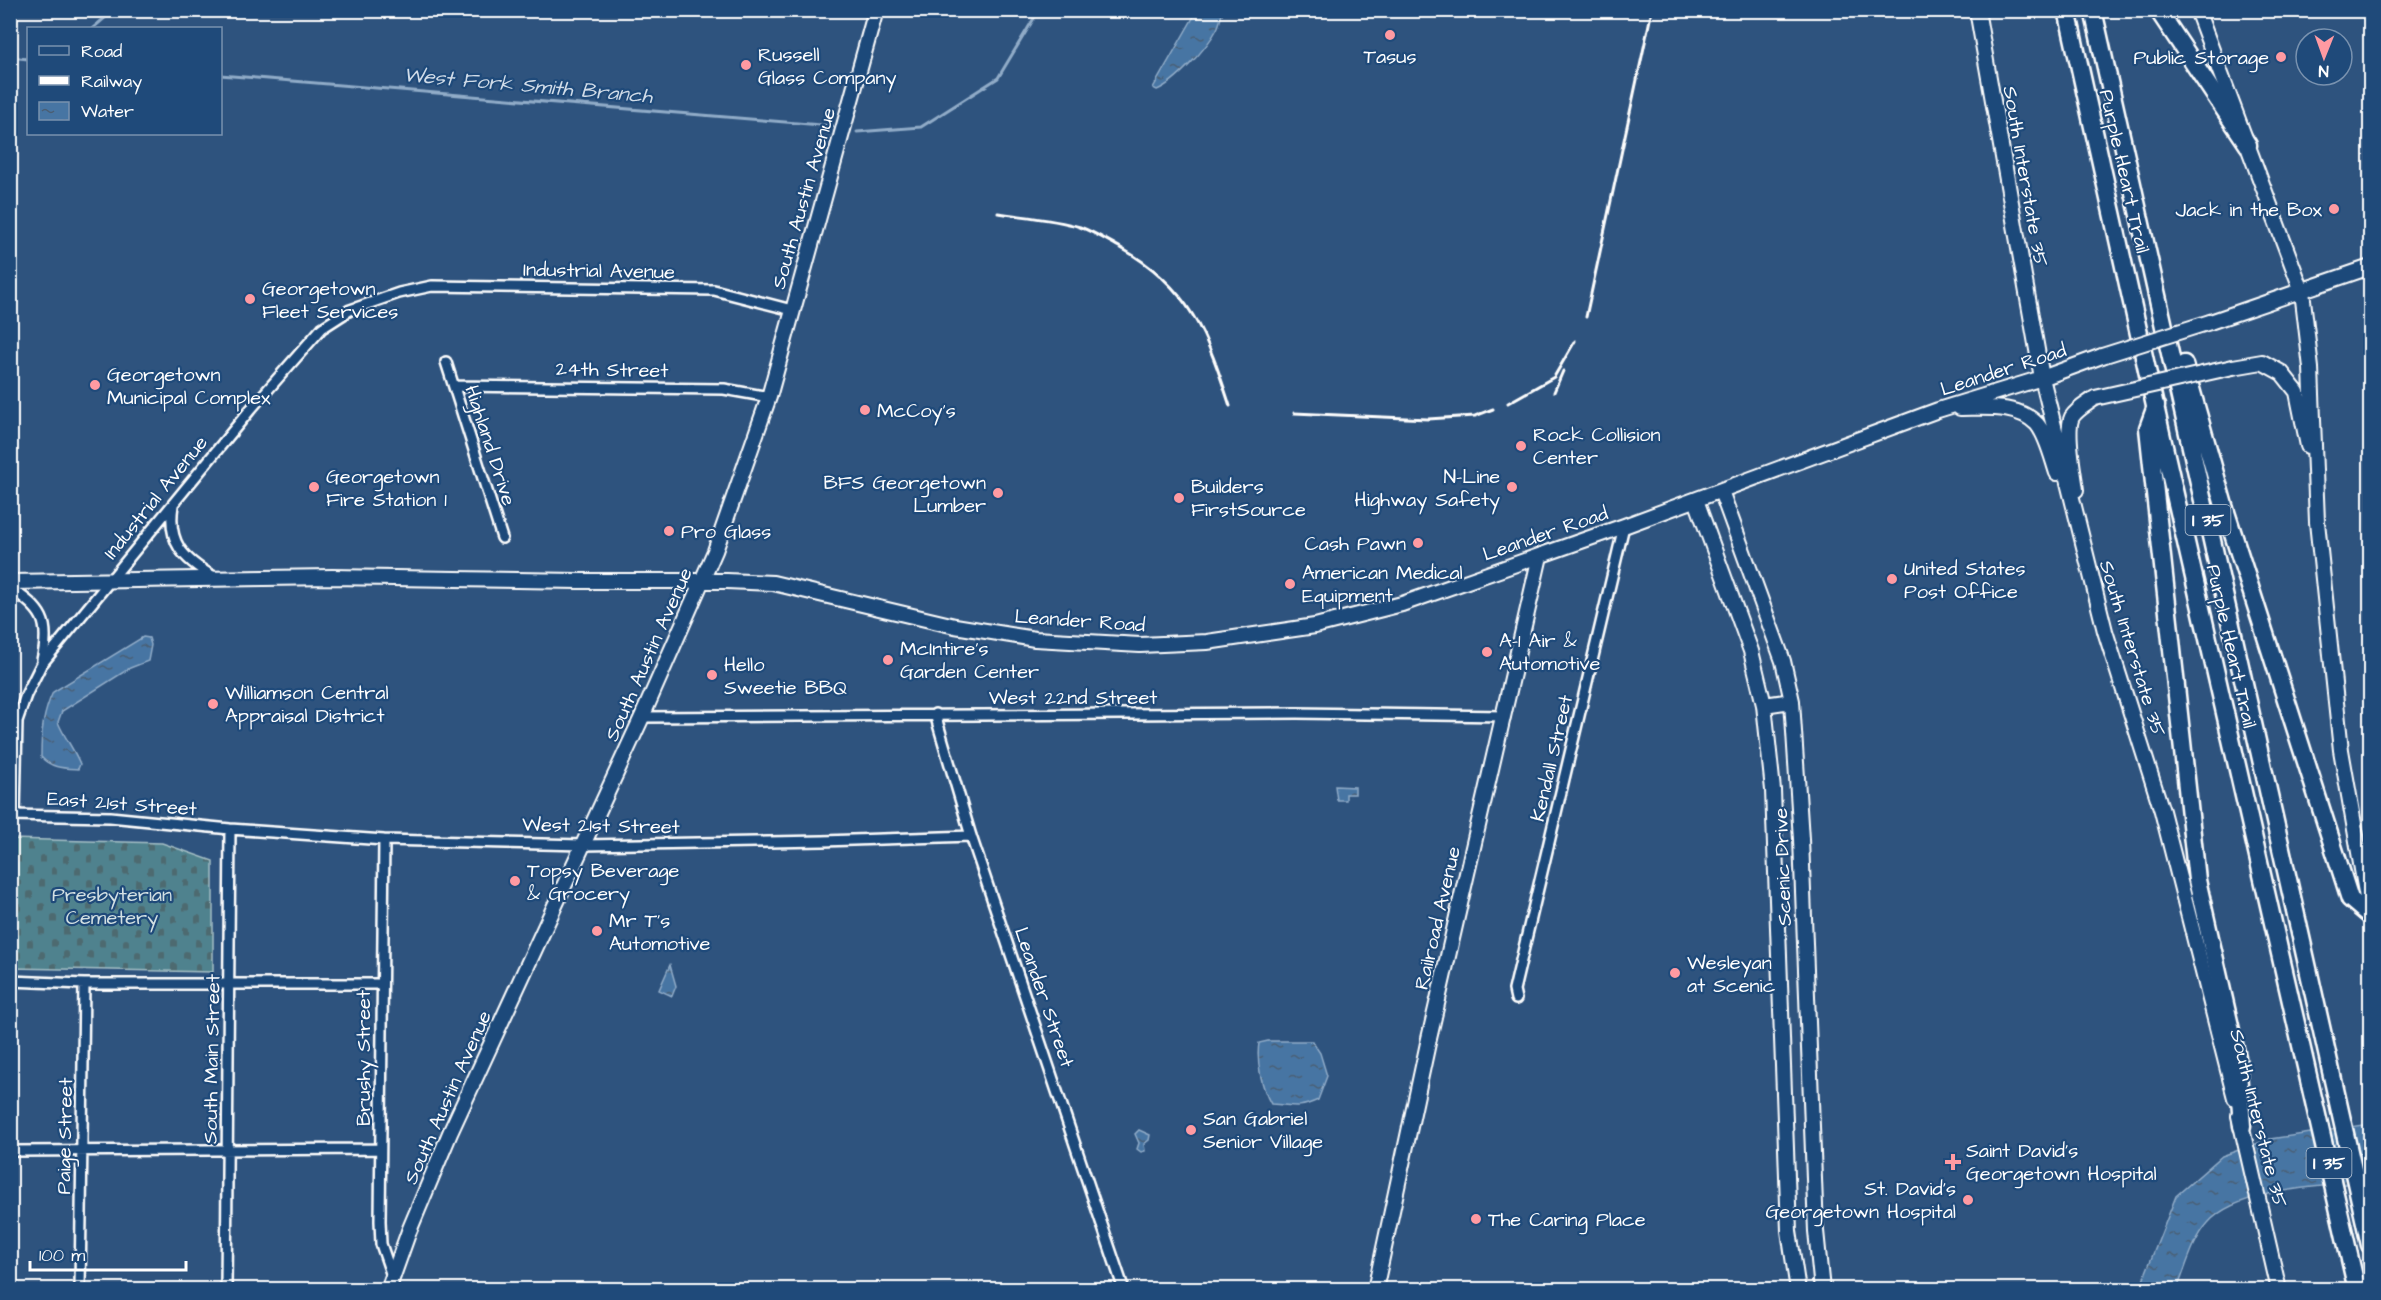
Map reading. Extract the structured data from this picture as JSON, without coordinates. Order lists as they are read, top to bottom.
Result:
{
  "streets": {
    "highway": ["Purple Heart Trail", "I 35"],
    "main road": [
      "South Interstate 35",
      "South Austin Avenue",
      "Leander Road",
      "Scenic Drive",
      "Railroad Avenue"
    ],
    "street": [
      "Industrial Avenue",
      "24th Street",
      "Highland Drive",
      "West 22nd Street",
      "Kendall Street",
      "East 21st Street",
      "West 21st Street",
      "Leander Street",
      "Brushy Street",
      "South Main Street",
      "Paige Street"
    ]
  },
  "crossings": [
    ["South Interstate 35", "Leander Road"],
    ["South Austin Avenue", "Industrial Avenue"],
    ["South Austin Avenue", "24th Street"],
    ["South Austin Avenue", "Leander Road"],
    ["South Austin Avenue", "West 22nd Street"],
    ["South Austin Avenue", "West 21st Street"],
    ["South Austin Avenue", "Brushy Street"],
    ["Industrial Avenue", "Leander Road"],
    ["Industrial Avenue", "East 21st Street"],
    ["24th Street", "Highland Drive"],
    ["Leander Road", "Kendall Street"],
    ["Leander Road", "Scenic Drive"],
    ["Leander Road", "Railroad Avenue"],
    ["West 22nd Street", "Railroad Avenue"],
    ["West 22nd Street", "Leander Street"],
    ["East 21st Street", "West 21st Street"],
    ["East 21st Street", "South Main Street"],
    ["West 21st Street", "Leander Street"],
    ["West 21st Street", "Brushy Street"],
    ["West 21st Street", "South Main Street"]
  ],
  "water": ["West Fork Smith Branch"],
  "parks": ["Presbyterian Cemetery"],
  "places": {
    "other": [
      "Tasus",
      "Public Storage",
      "Russell Glass Company",
      "Jack in the Box",
      "Georgetown Fleet Services",
      "Georgetown Municipal Complex",
      "McCoy's",
      "Rock Collision Center",
      "Georgetown Fire Station 1",
      "N-Line Highway Safety",
      "BFS Georgetown Lumber",
      "Builders FirstSource",
      "Pro Glass",
      "Cash Pawn",
      "United States Post Office",
      "American Medical Equipment",
      "A-1 Air & Automotive",
      "McIntire's Garden Center",
      "Hello Sweetie BBQ",
      "Williamson Central Appraisal District",
      "Topsy Beverage & Grocery",
      "Mr T's Automotive",
      "Wesleyan at Scenic",
      "San Gabriel Senior Village",
      "St. David's Georgetown Hospital",
      "The Caring Place"
    ],
    "health": ["Saint David's Georgetown Hospital"]
  },
  "legend": ["Road", "Railway", "Water"],
  "scale_bar": "100 m",
  "north": "bottom"
}
